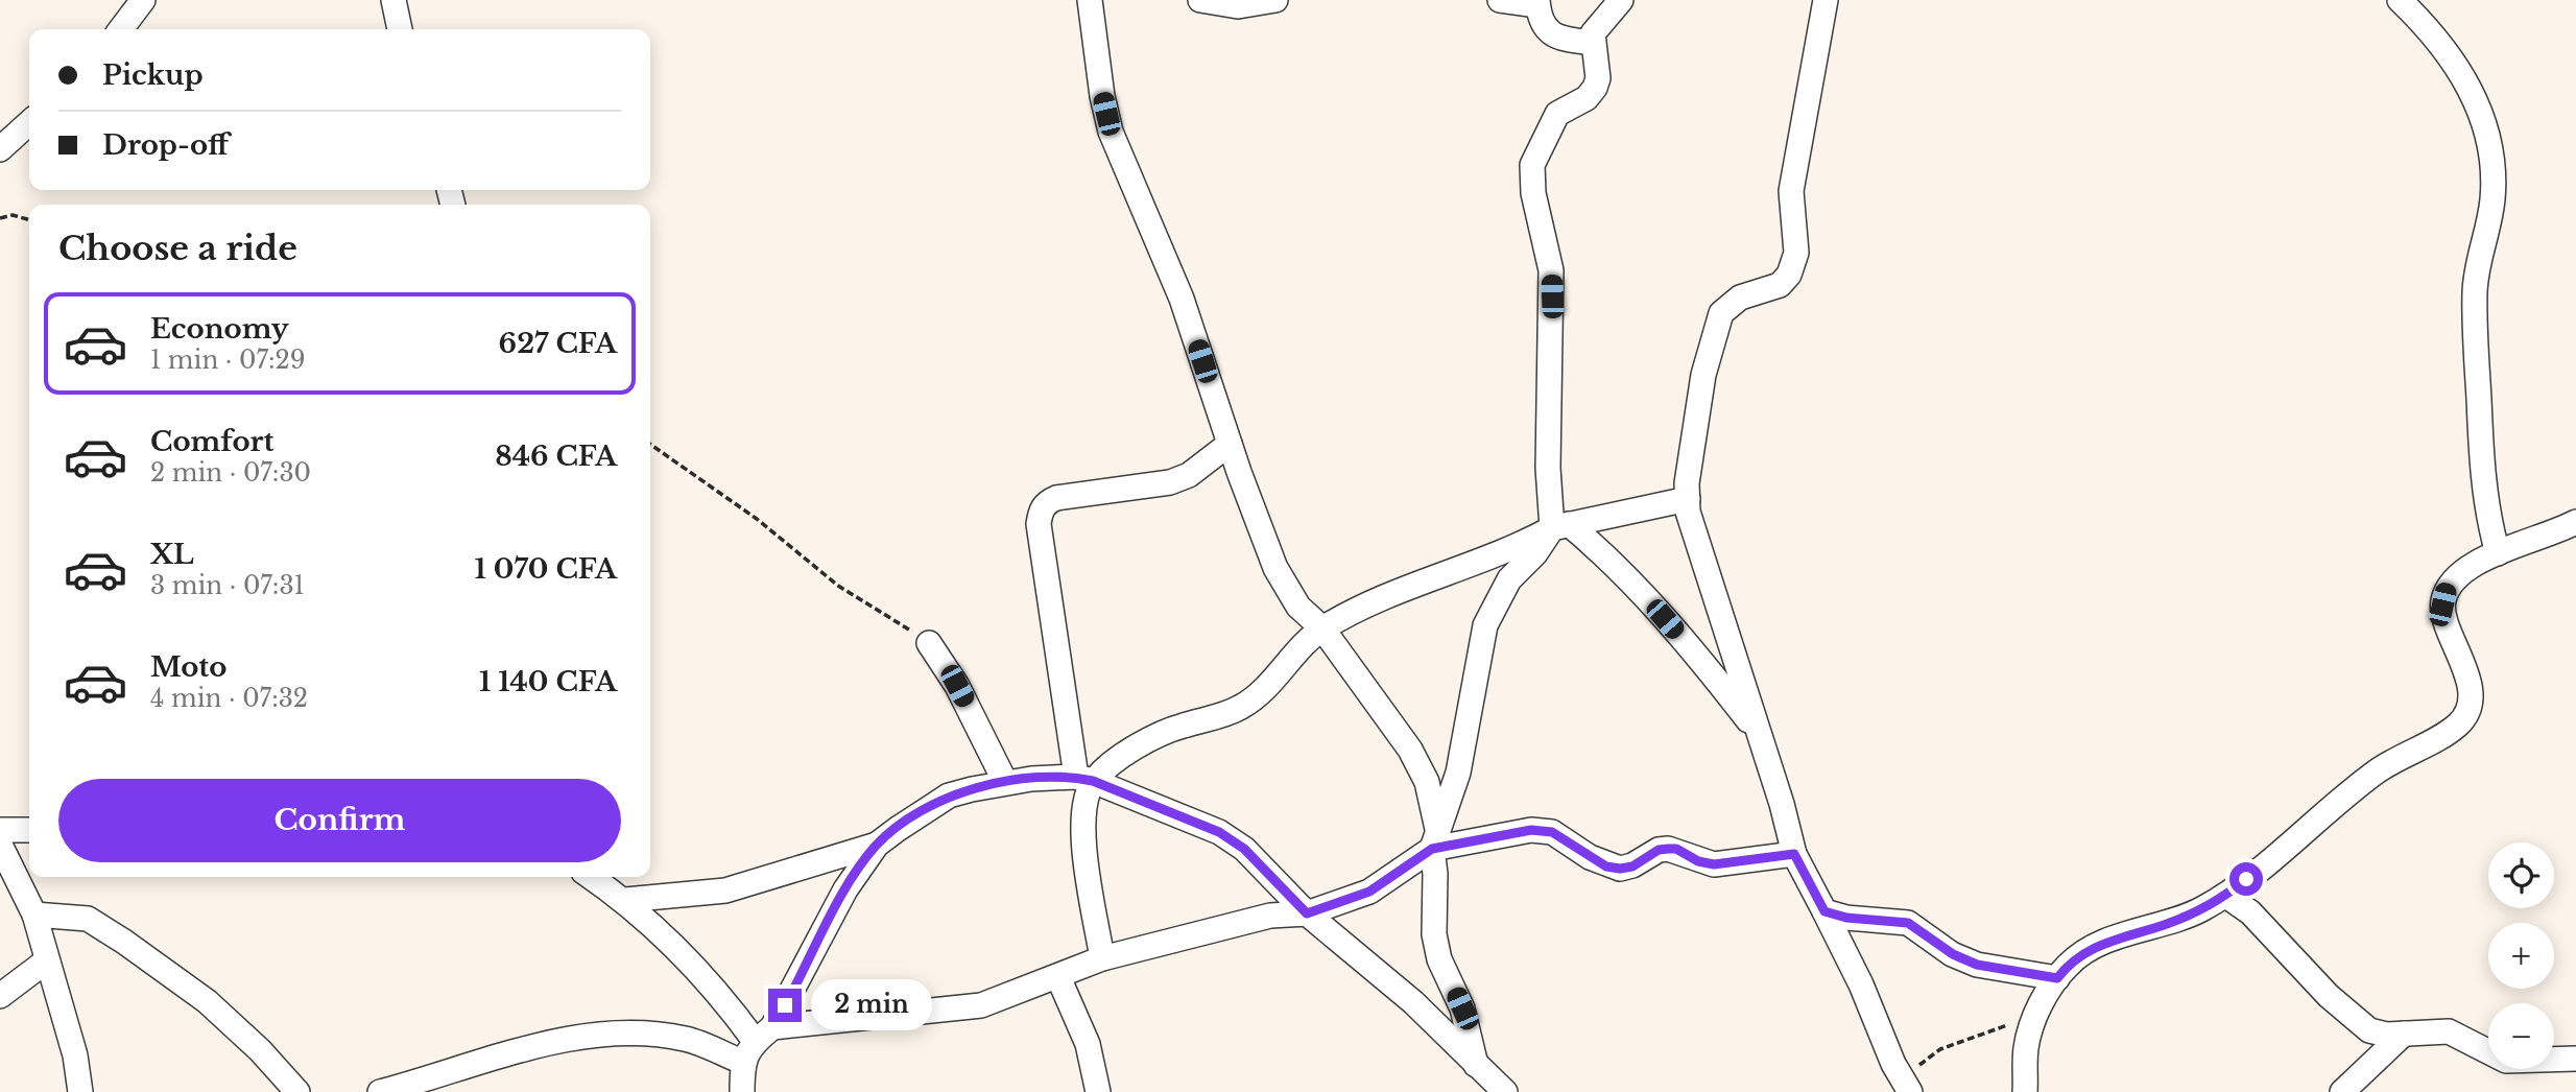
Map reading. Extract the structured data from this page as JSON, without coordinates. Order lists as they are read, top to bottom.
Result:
{
  "page": {
    "banner": ["Pickup", "Drop-off"],
    "heading": "Choose a ride",
    "list": [
      {
        "name": "Economy",
        "note": "1 min · 07:29",
        "value": "627 CFA"
      },
      {
        "name": "Comfort",
        "note": "2 min · 07:30",
        "value": "846 CFA"
      },
      {
        "name": "XL",
        "note": "3 min · 07:31",
        "value": "1 070 CFA"
      },
      {
        "name": "Moto",
        "note": "4 min · 07:32",
        "value": "1 140 CFA"
      }
    ],
    "buttons": "Confirm",
    "map_buttons": ["+", "−"],
    "bubble": "2 min"
  }
}
